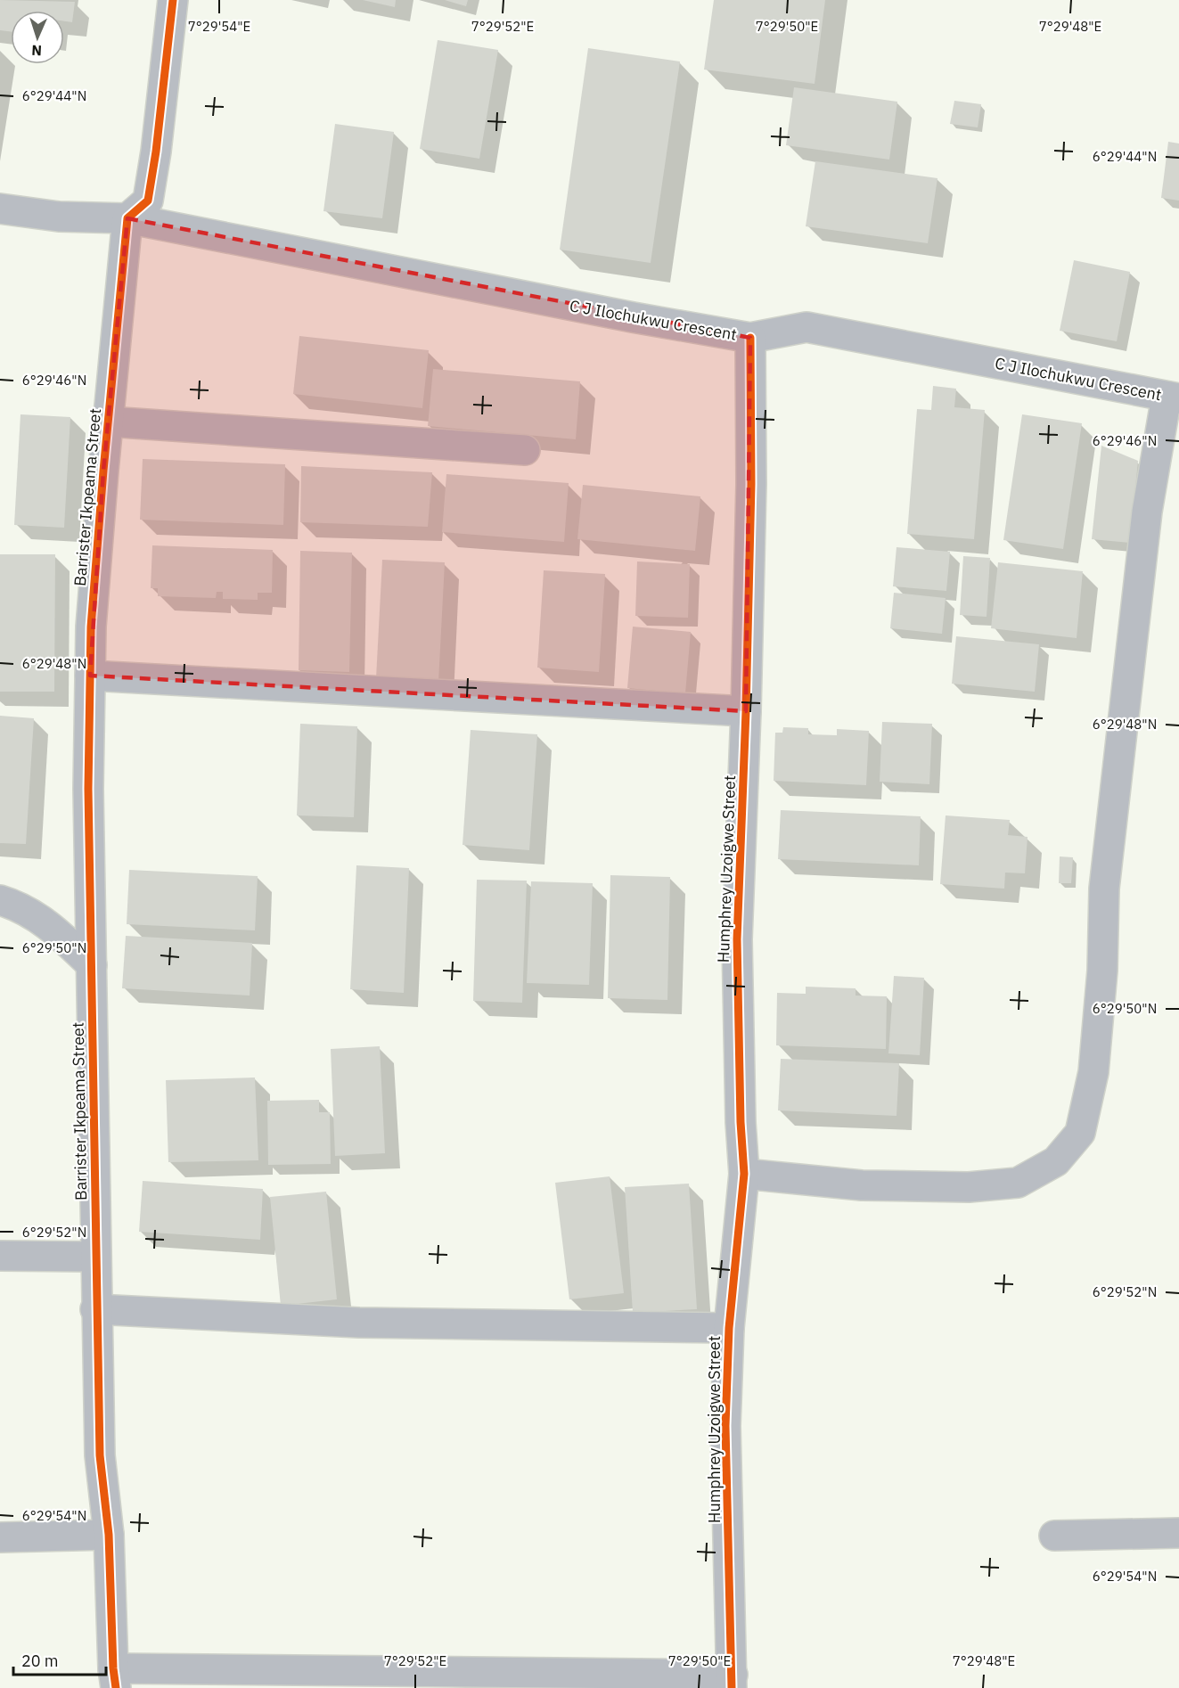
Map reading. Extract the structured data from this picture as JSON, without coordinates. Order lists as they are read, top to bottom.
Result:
{
  "streets": {
    "street": ["C J Ilochukwu Crescent", "Barrister Ikpeama Street", "Humphrey Uzoigwe Street"]
  },
  "crossings": [
    ["C J Ilochukwu Crescent", "Barrister Ikpeama Street"],
    ["C J Ilochukwu Crescent", "Humphrey Uzoigwe Street"]
  ],
  "scale_bar": "20 m",
  "north": "bottom",
  "coordinates": [
    "7°29'54\"E",
    "7°29'52\"E",
    "7°29'50\"E",
    "7°29'48\"E",
    "6°29'44\"N",
    "6°29'46\"N",
    "6°29'48\"N",
    "6°29'50\"N",
    "6°29'52\"N",
    "6°29'54\"N"
  ]
}
